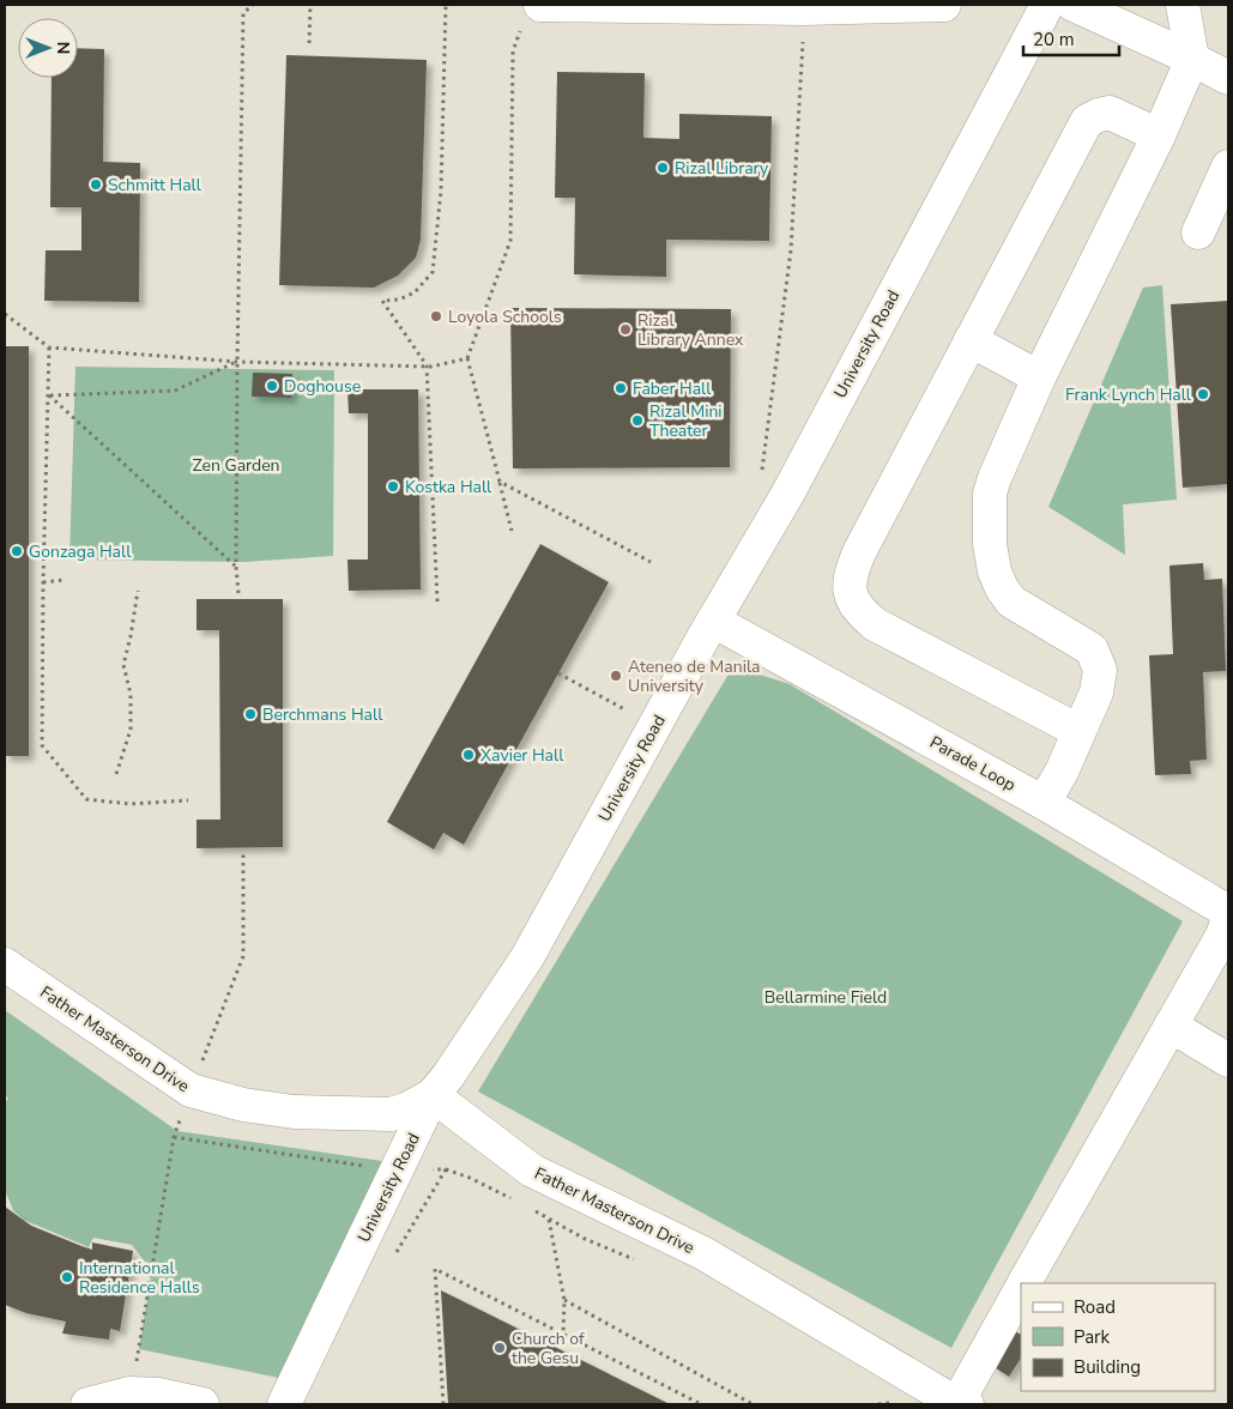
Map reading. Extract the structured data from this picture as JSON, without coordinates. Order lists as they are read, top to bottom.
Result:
{
  "streets": {
    "street": ["University Road", "Parade Loop", "Father Masterson Drive"]
  },
  "crossings": [
    ["University Road", "Parade Loop"],
    ["University Road", "Father Masterson Drive"]
  ],
  "parks": ["Zen Garden", "Bellarmine Field"],
  "places": [
    "Rizal Library",
    "Schmitt Hall",
    "Loyola Schools",
    "Rizal Library Annex",
    "Doghouse",
    "Faber Hall",
    "Frank Lynch Hall",
    "Rizal Mini Theater",
    "Kostka Hall",
    "Gonzaga Hall",
    "Ateneo de Manila University",
    "Berchmans Hall",
    "Xavier Hall",
    "International Residence Halls",
    "Church of the Gesu"
  ],
  "legend": ["Road", "Park", "Building"],
  "scale_bar": "20 m",
  "north": "right"
}
